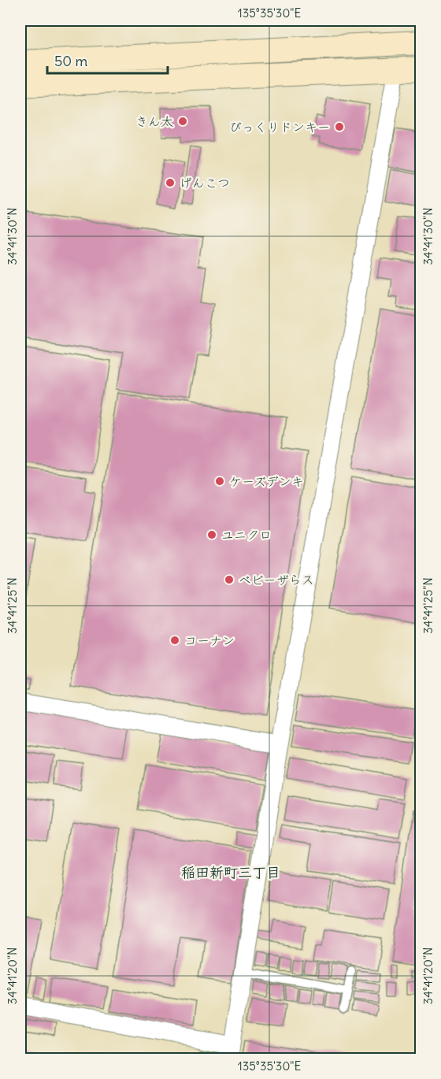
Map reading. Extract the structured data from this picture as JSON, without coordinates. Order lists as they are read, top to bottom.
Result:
{
  "districts": ["稲田新町三丁目"],
  "places": [
    "きん太",
    "びっくりドンキー",
    "げんこつ",
    "ケーズデンキ",
    "ユニクロ",
    "ベビーザらス",
    "コーナン"
  ],
  "scale_bar": "50 m",
  "coordinates": [
    "135°35'30\"E",
    "34°41'30\"N",
    "34°41'25\"N",
    "34°41'20\"N"
  ]
}
